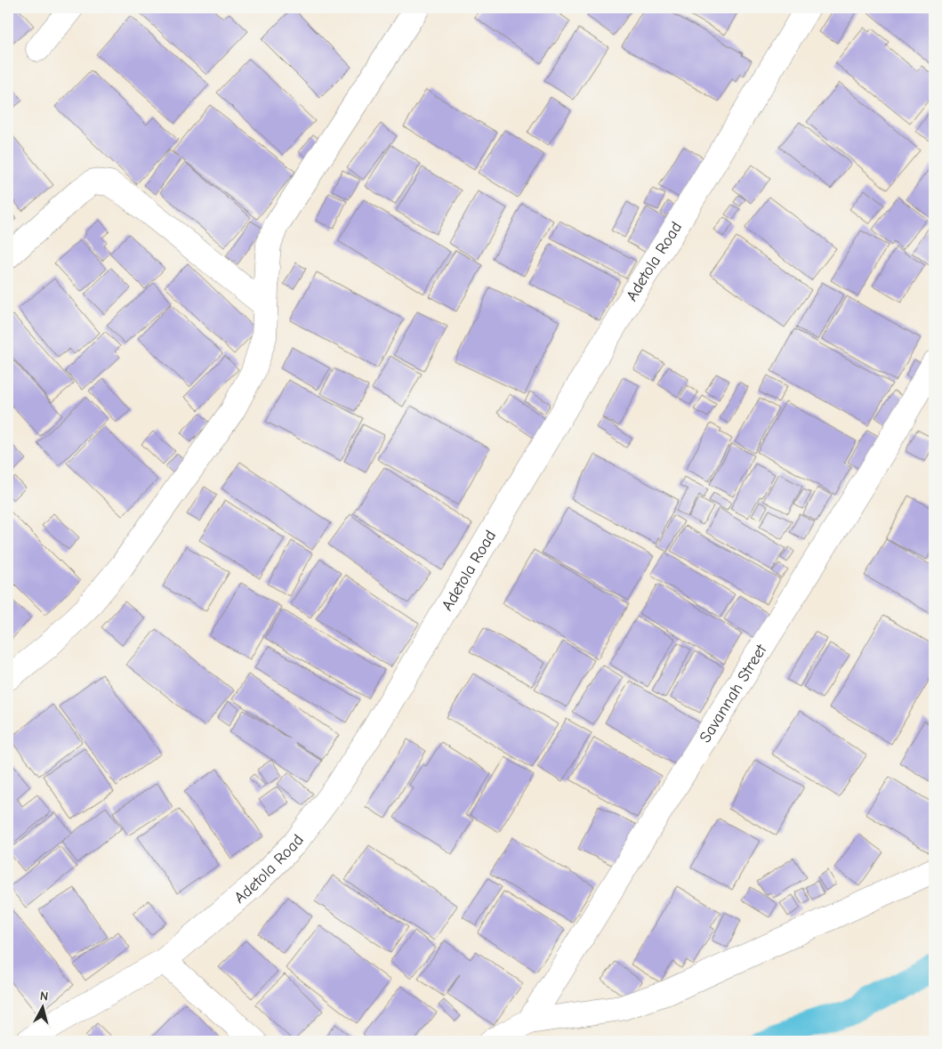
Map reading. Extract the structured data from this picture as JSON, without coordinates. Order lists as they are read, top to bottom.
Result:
{
  "streets": {
    "street": ["Adetola Road", "Savannah Street"]
  },
  "north": "top"
}
